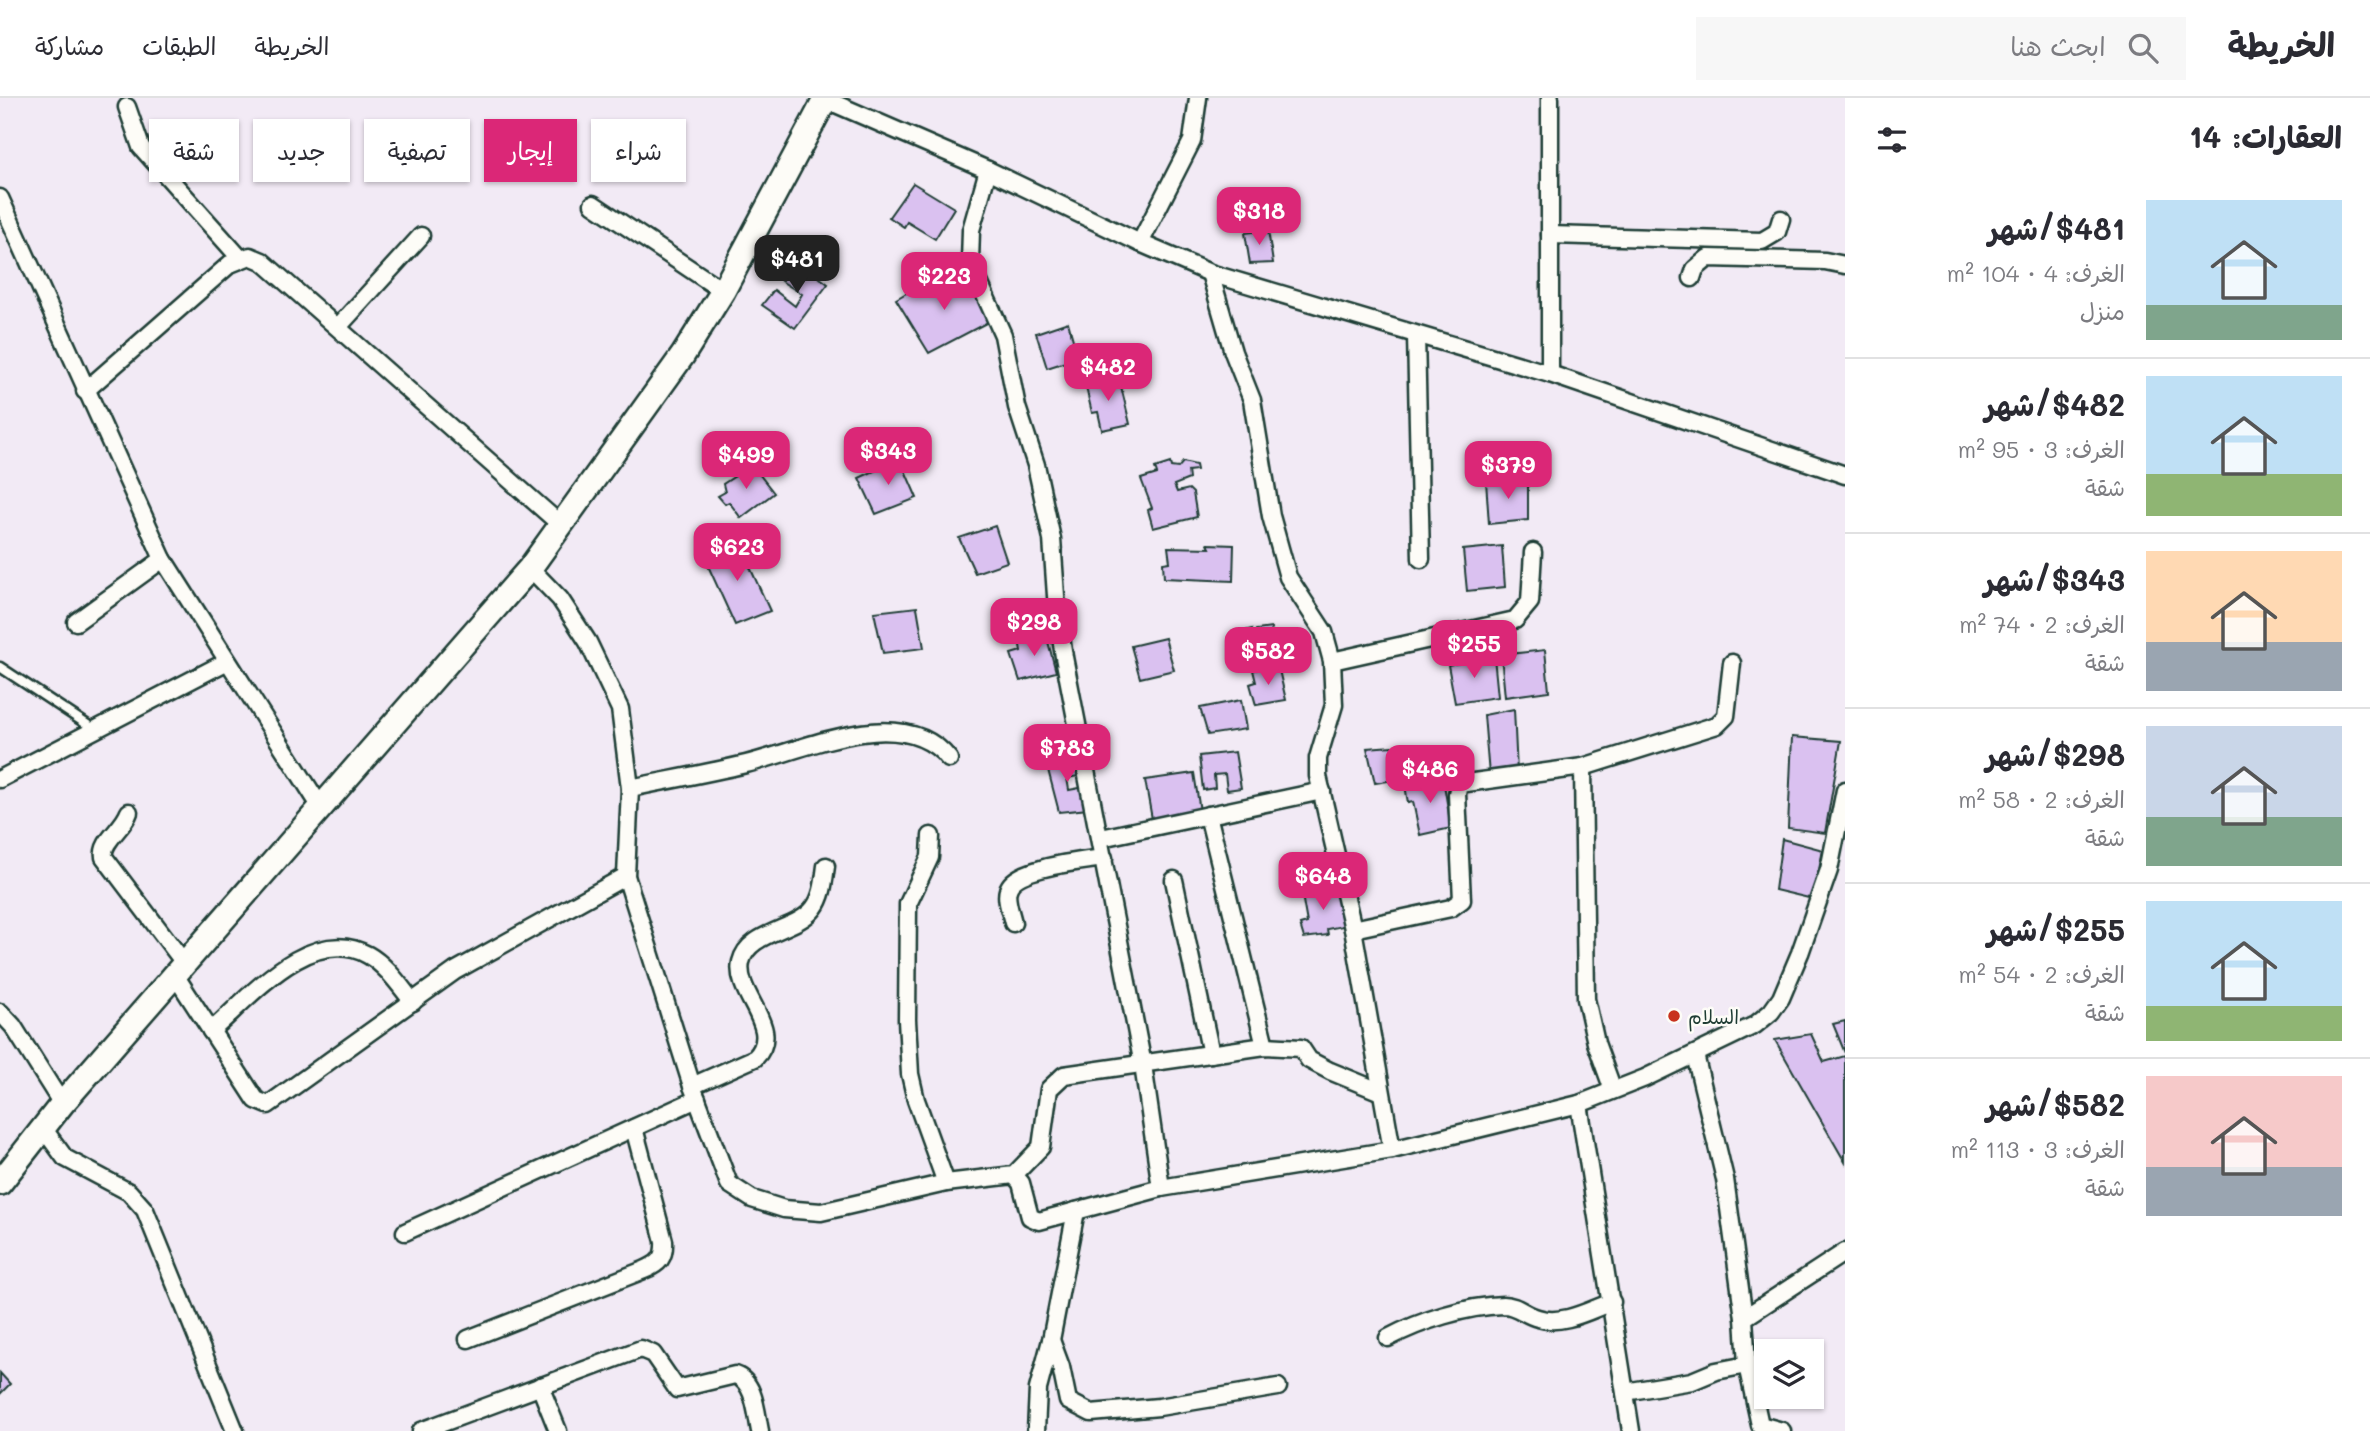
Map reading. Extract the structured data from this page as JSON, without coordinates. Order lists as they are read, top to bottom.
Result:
{
  "places": ["السلام"],
  "page": {
    "header": "الخريطة",
    "search": "ابحث هنا",
    "nav": ["الخريطة", "الطبقات", "مشاركة"],
    "heading": "العقارات: 14",
    "chip": [
      "شراء",
      "إيجار",
      "تصفية",
      "جديد",
      "شقة"
    ],
    "list": [
      {
        "name": "$481/شهر",
        "note": "الغرف: 4 · 104 m² · منزل"
      },
      {
        "name": "$482/شهر",
        "note": "الغرف: 3 · 95 m² · شقة"
      },
      {
        "name": "$343/شهر",
        "note": "الغرف: 2 · 74 m² · شقة"
      },
      {
        "name": "$298/شهر",
        "note": "الغرف: 2 · 58 m² · شقة"
      },
      {
        "name": "$255/شهر",
        "note": "الغرف: 2 · 54 m² · شقة"
      },
      {
        "name": "$582/شهر",
        "note": "الغرف: 3 · 113 m² · شقة"
      }
    ],
    "price": [
      "$318",
      "$481",
      "$223",
      "$482",
      "$343",
      "$499",
      "$379",
      "$623",
      "$298",
      "$255",
      "$582",
      "$783",
      "$486",
      "$648"
    ]
  }
}
